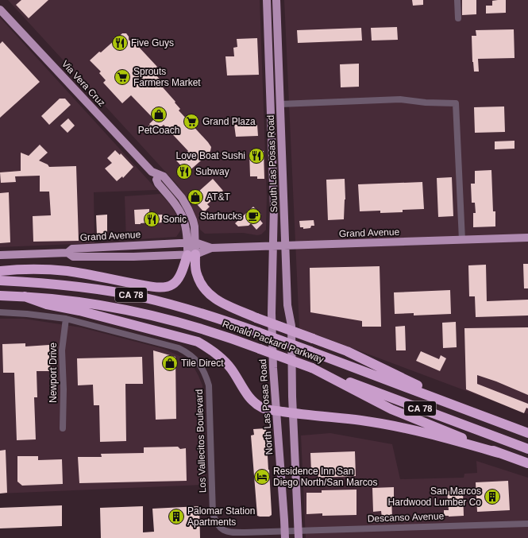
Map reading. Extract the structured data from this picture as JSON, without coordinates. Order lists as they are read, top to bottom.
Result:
{
  "streets": {
    "highway": ["CA 78", "Ronald Packard Parkway"],
    "main road": [
      "Via Vera Cruz",
      "South Las Posas Road",
      "Grand Avenue",
      "North Las Posas Road"
    ],
    "street": ["Newport Drive", "Los Vallecitos Boulevard", "Descanso Avenue"]
  },
  "crossings": [
    ["Via Vera Cruz", "Grand Avenue"],
    ["South Las Posas Road", "Grand Avenue"],
    ["South Las Posas Road", "North Las Posas Road"],
    ["Newport Drive", "Los Vallecitos Boulevard"],
    ["North Las Posas Road", "Los Vallecitos Boulevard"],
    ["North Las Posas Road", "Descanso Avenue"],
    ["Los Vallecitos Boulevard", "Descanso Avenue"]
  ],
  "places": {
    "restaurant": [
      "Five Guys",
      "Love Boat Sushi",
      "Subway",
      "Sonic"
    ],
    "supermarket": ["Sprouts Farmers Market", "Grand Plaza"],
    "shop": ["PetCoach", "AT&T", "Tile Direct"],
    "cafe": ["Starbucks"],
    "hotel": ["Residence Inn San Diego North/San Marcos"],
    "building": ["San Marcos Hardwood Lumber Co", "Palomar Station Apartments"]
  }
}
